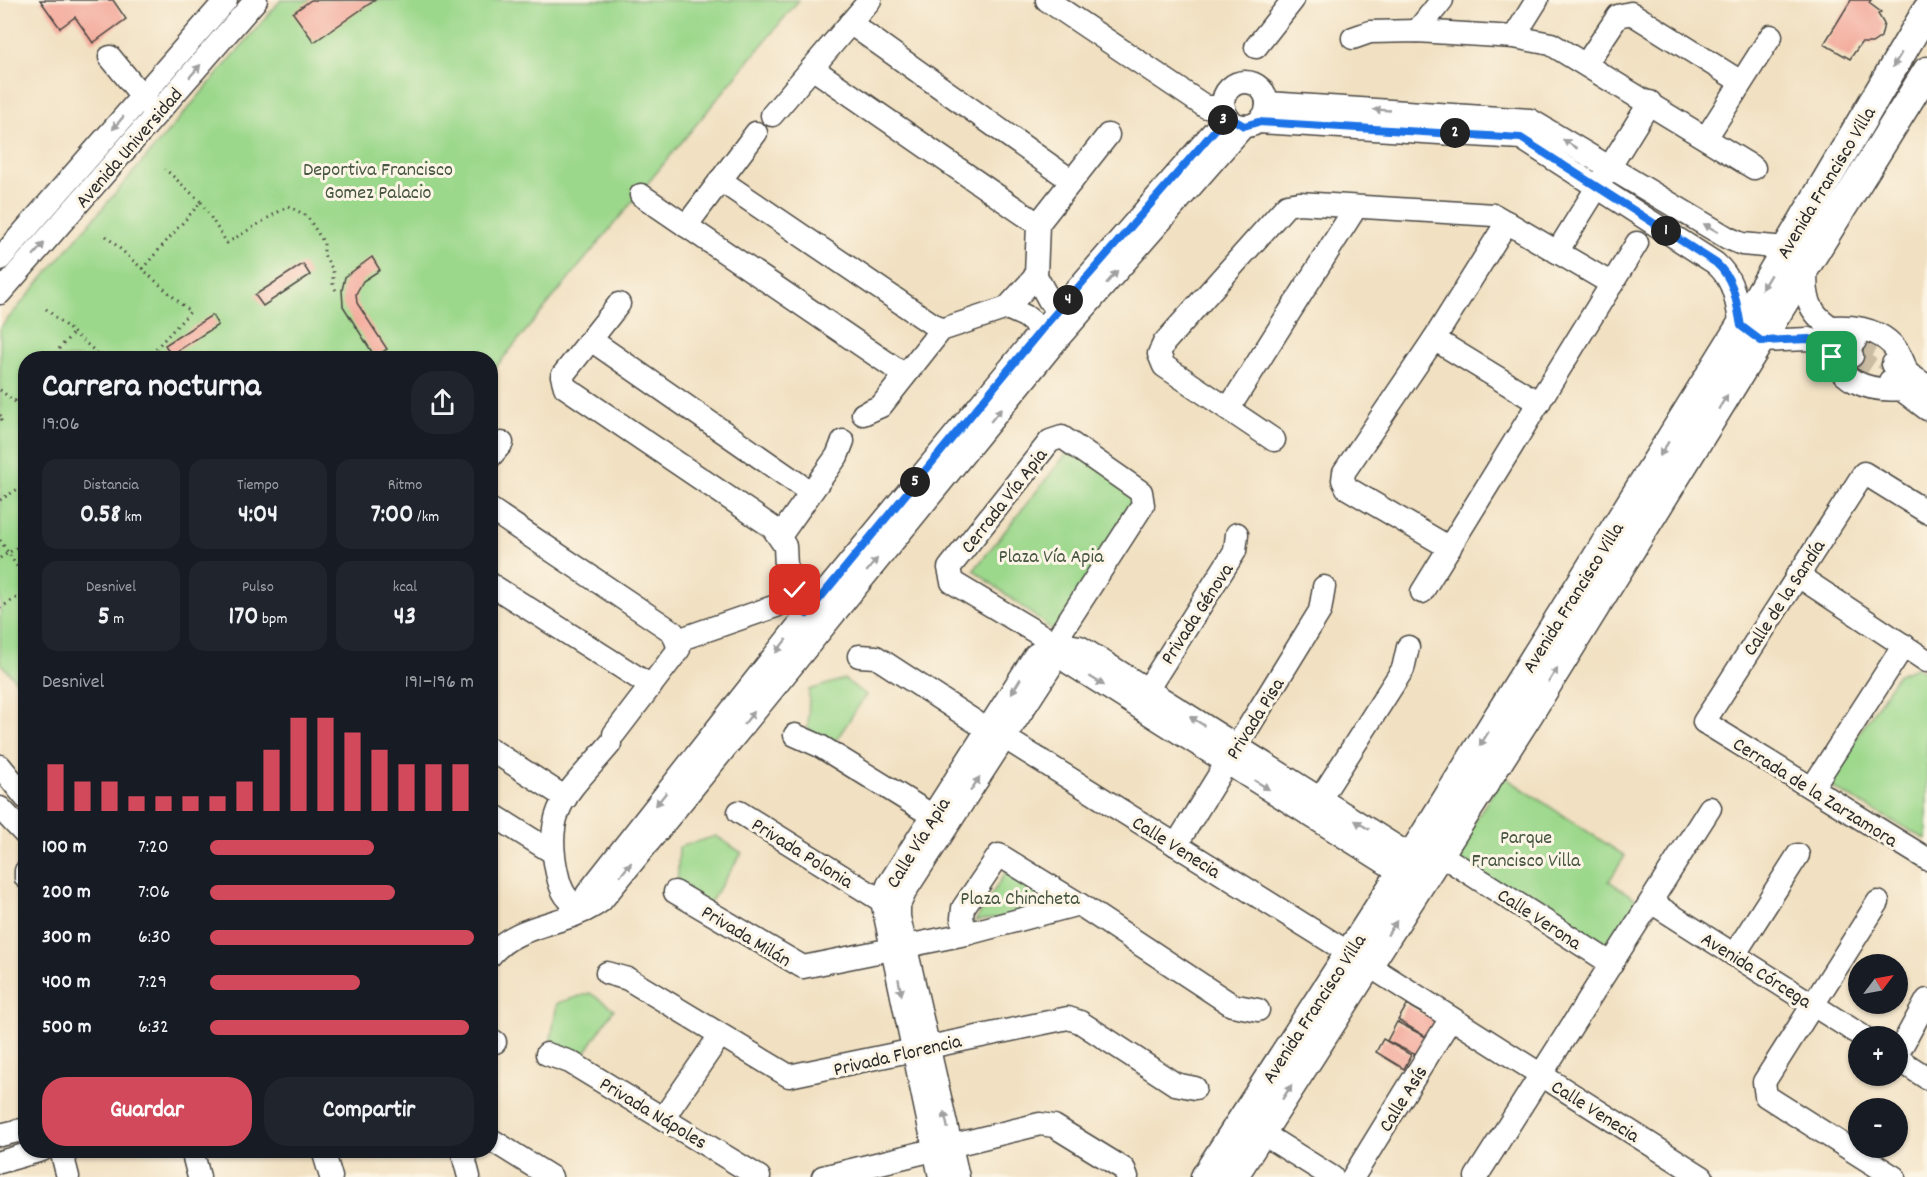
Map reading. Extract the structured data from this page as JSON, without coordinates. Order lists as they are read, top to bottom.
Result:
{
  "streets": {
    "main road": ["Avenida Francisco Villa"],
    "street": [
      "Avenida Universidad",
      "Cerrada Vía Apia",
      "Calle de la Sandía",
      "Privada Génova",
      "Privada Pisa",
      "Cerrada de la Zarzamora",
      "Calle Vía Apia",
      "Calle Venecia",
      "Privada Polonia",
      "Calle Verona",
      "Privada Milán",
      "Avenida Córcega",
      "Privada Florencia",
      "Calle Asís",
      "Privada Nápoles"
    ]
  },
  "crossings": [
    ["Avenida Francisco Villa", "Calle Venecia"],
    ["Avenida Francisco Villa", "Calle Verona"],
    ["Cerrada Vía Apia", "Calle Vía Apia"],
    ["Calle de la Sandía", "Cerrada de la Zarzamora"],
    ["Privada Pisa", "Calle Venecia"],
    ["Calle Vía Apia", "Calle Venecia"],
    ["Calle Vía Apia", "Privada Polonia"],
    ["Calle Vía Apia", "Privada Milán"],
    ["Calle Vía Apia", "Privada Florencia"],
    ["Calle Venecia", "Calle Asís"]
  ],
  "parks": [
    "Deportiva Francisco Gomez Palacio",
    "Plaza Vía Apia",
    "Parque Francisco Villa",
    "Plaza Chincheta"
  ],
  "north": "top right",
  "page": {
    "pins": [
      "3",
      "2",
      "1",
      "4",
      "5"
    ],
    "heading": ["Carrera nocturna", "19:06"],
    "stats": [
      ["Distancia", "0.58 km"],
      ["Tiempo", "4:04"],
      ["Ritmo", "7:00 /km"],
      ["Desnivel", "5 m"],
      ["Pulso", "170 bpm"],
      ["kcal", "43"]
    ],
    "chart": ["Desnivel", "191–196 m"],
    "list": [
      {
        "name": "100 m",
        "note": "7:20"
      },
      {
        "name": "200 m",
        "note": "7:06"
      },
      {
        "name": "300 m",
        "note": "6:30"
      },
      {
        "name": "400 m",
        "note": "7:29"
      },
      {
        "name": "500 m",
        "note": "6:32"
      }
    ],
    "map_buttons": ["+", "−"],
    "buttons": ["Guardar", "Compartir"]
  }
}
